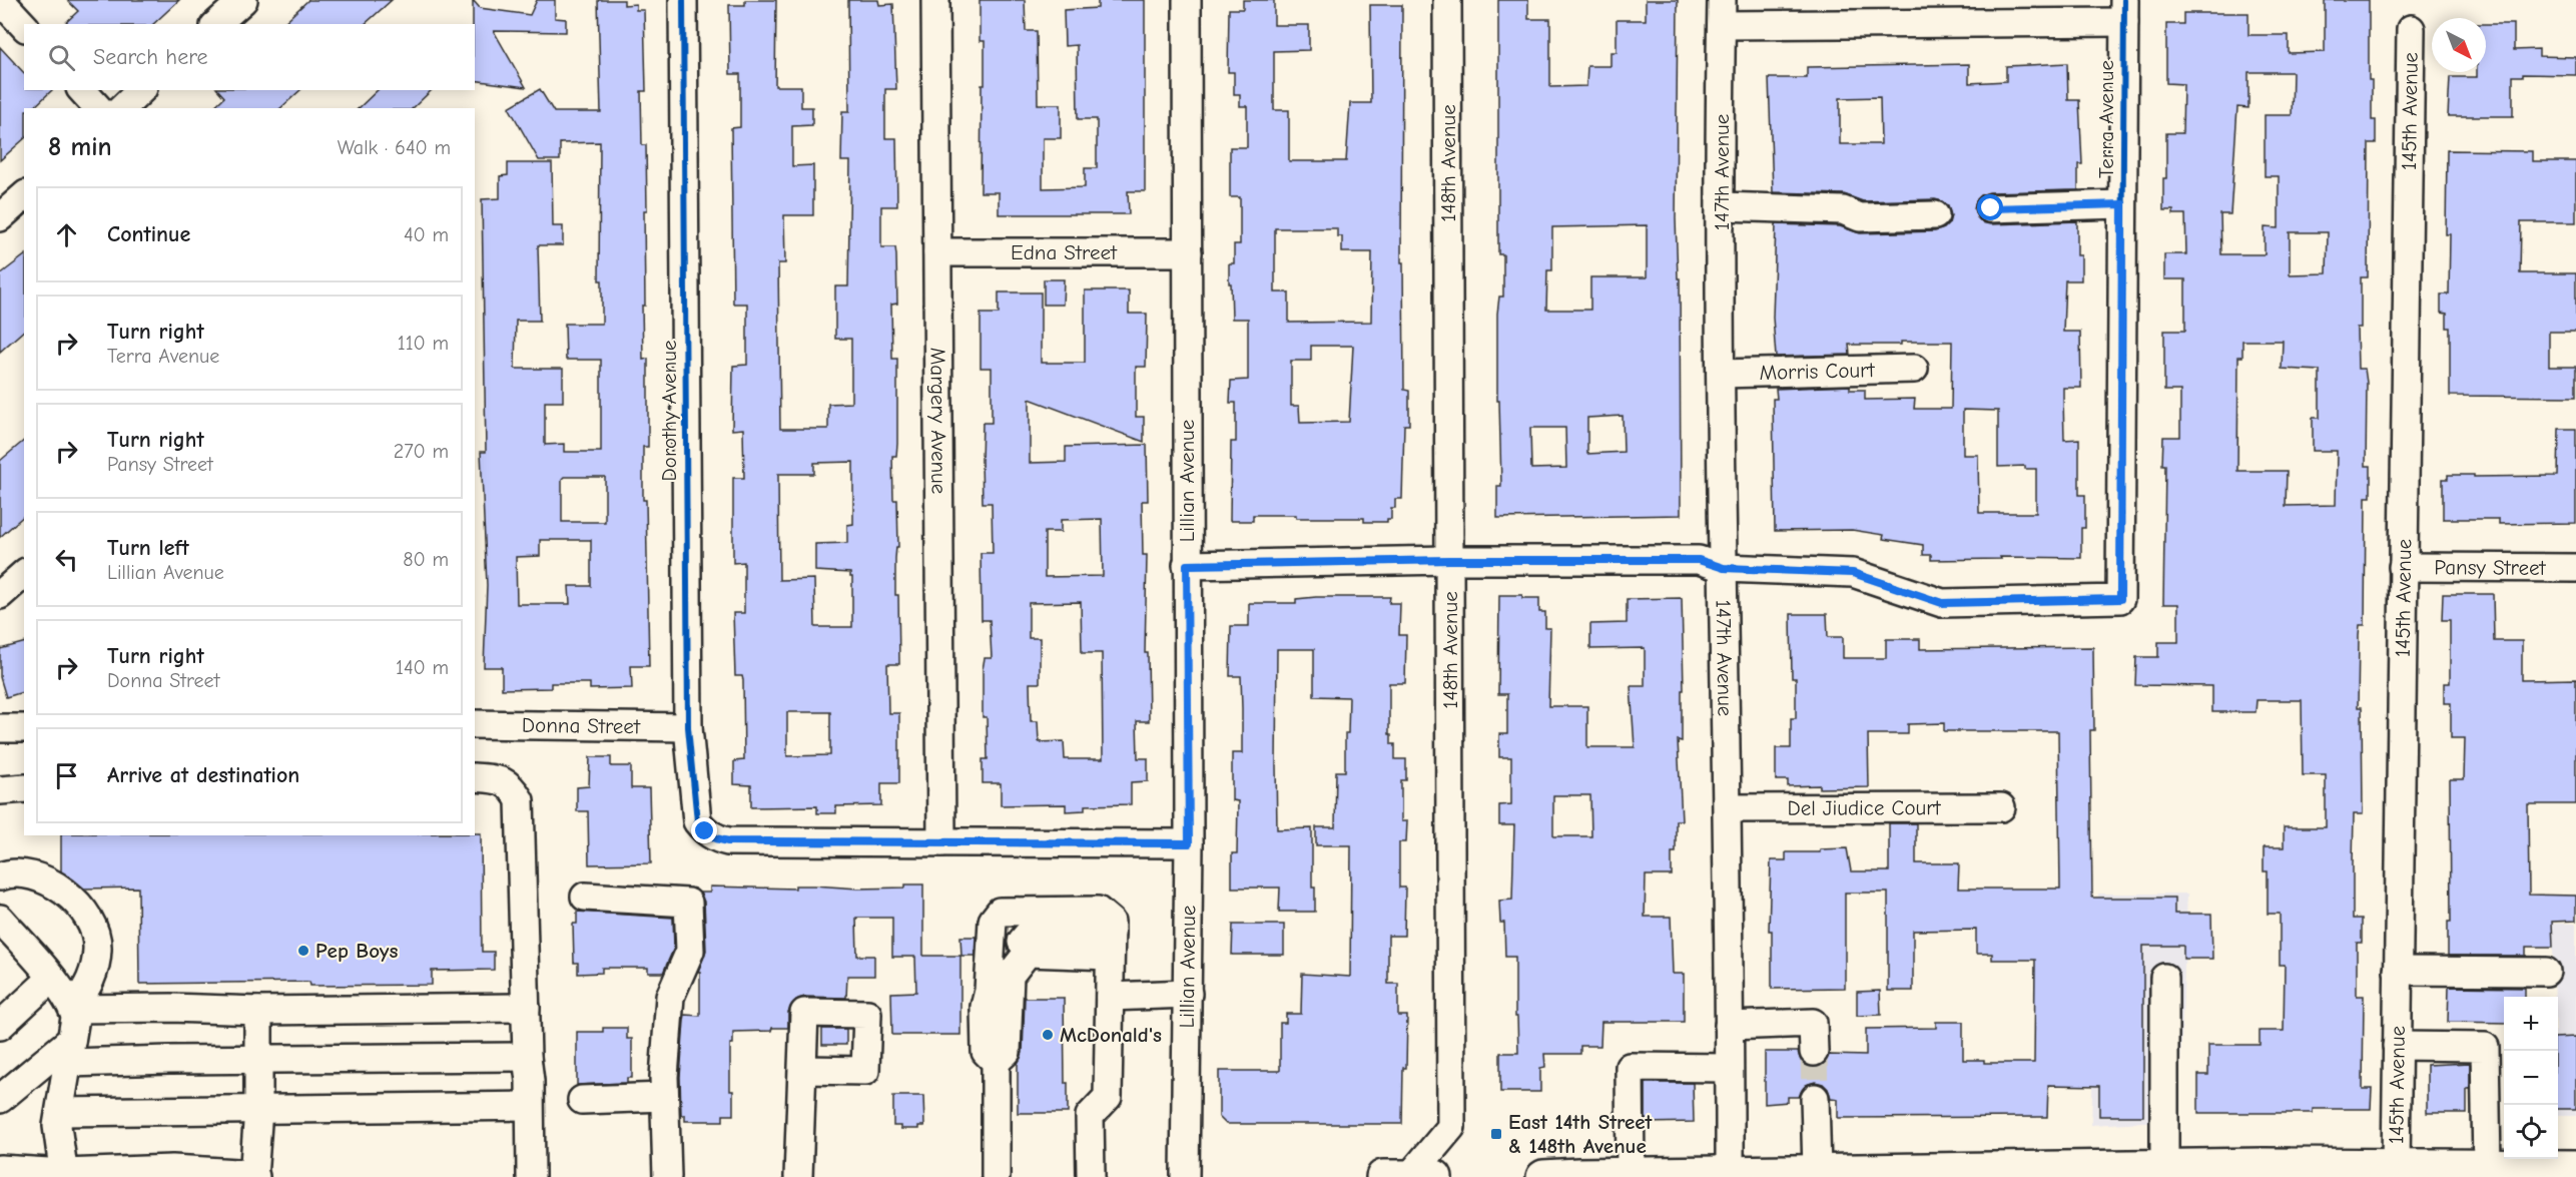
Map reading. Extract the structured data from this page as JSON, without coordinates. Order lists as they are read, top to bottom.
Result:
{
  "streets": {
    "street": [
      "145th Avenue",
      "Terra Avenue",
      "148th Avenue",
      "147th Avenue",
      "Edna Street",
      "Morris Court",
      "Dorothy Avenue",
      "Margery Avenue",
      "Lillian Avenue",
      "Pansy Street",
      "Donna Street",
      "Del Jiudice Court"
    ]
  },
  "crossings": [
    ["145th Avenue", "Pansy Street"],
    ["Terra Avenue", "147th Avenue"],
    ["147th Avenue", "Morris Court"],
    ["147th Avenue", "Del Jiudice Court"],
    ["Edna Street", "Margery Avenue"],
    ["Edna Street", "Lillian Avenue"],
    ["Dorothy Avenue", "Margery Avenue"],
    ["Dorothy Avenue", "Donna Street"]
  ],
  "places": {
    "other": ["Pep Boys", "McDonald's"],
    "transit": ["East 14th Street & 148th Avenue"]
  },
  "north": "bottom right",
  "page": {
    "search": "Search here",
    "heading": ["8 min", "Walk · 640 m"],
    "list": [
      ["Continue", "40 m"],
      ["Turn right", "Terra Avenue", "110 m"],
      ["Turn right", "Pansy Street", "270 m"],
      ["Turn left", "Lillian Avenue", "80 m"],
      ["Turn right", "Donna Street", "140 m"],
      "Arrive at destination"
    ],
    "map_buttons": ["+", "−"]
  }
}
